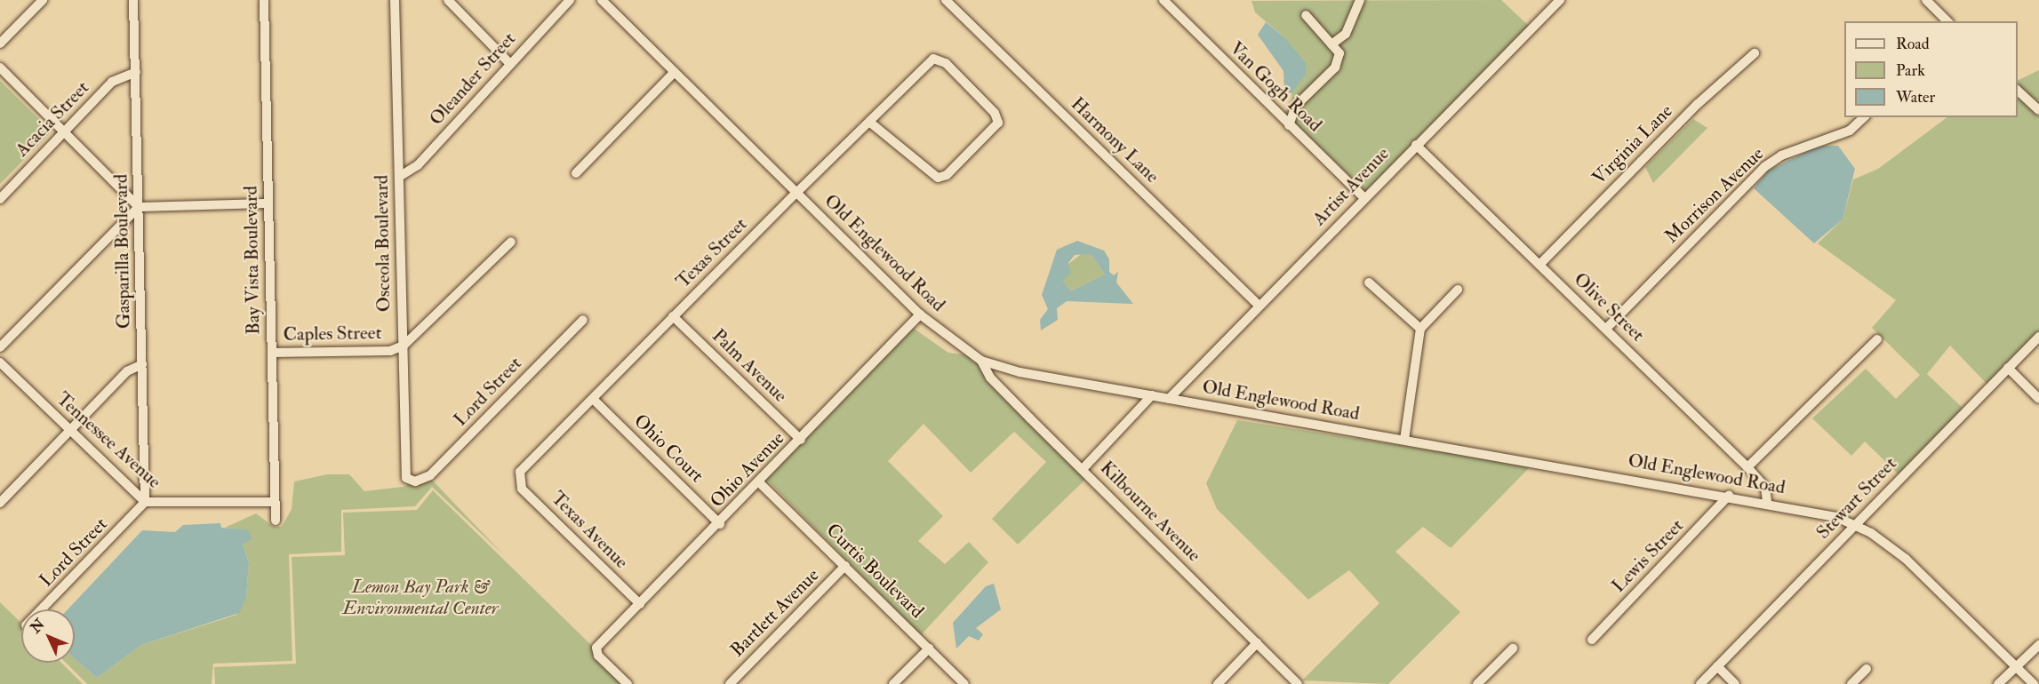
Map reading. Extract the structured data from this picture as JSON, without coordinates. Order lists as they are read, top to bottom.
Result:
{
  "streets": {
    "street": [
      "Oleander Street",
      "Van Gogh Road",
      "Acacia Street",
      "Harmony Lane",
      "Virginia Lane",
      "Artist Avenue",
      "Morrison Avenue",
      "Osceola Boulevard",
      "Gasparilla Boulevard",
      "Texas Street",
      "Old Englewood Road",
      "Bay Vista Boulevard",
      "Olive Street",
      "Caples Street",
      "Palm Avenue",
      "Lord Street",
      "Tennessee Avenue",
      "Ohio Court",
      "Ohio Avenue",
      "Stewart Street",
      "Kilbourne Avenue",
      "Texas Avenue",
      "Lewis Street",
      "Curtis Boulevard",
      "Bartlett Avenue"
    ]
  },
  "crossings": [
    ["Oleander Street", "Osceola Boulevard"],
    ["Van Gogh Road", "Artist Avenue"],
    ["Acacia Street", "Gasparilla Boulevard"],
    ["Harmony Lane", "Artist Avenue"],
    ["Virginia Lane", "Olive Street"],
    ["Artist Avenue", "Old Englewood Road"],
    ["Artist Avenue", "Olive Street"],
    ["Morrison Avenue", "Olive Street"],
    ["Osceola Boulevard", "Caples Street"],
    ["Osceola Boulevard", "Lord Street"],
    ["Gasparilla Boulevard", "Lord Street"],
    ["Gasparilla Boulevard", "Tennessee Avenue"],
    ["Texas Street", "Old Englewood Road"],
    ["Texas Street", "Palm Avenue"],
    ["Texas Street", "Ohio Court"],
    ["Texas Street", "Texas Avenue"],
    ["Old Englewood Road", "Olive Street"],
    ["Old Englewood Road", "Ohio Avenue"],
    ["Old Englewood Road", "Stewart Street"],
    ["Old Englewood Road", "Kilbourne Avenue"],
    ["Old Englewood Road", "Lewis Street"],
    ["Bay Vista Boulevard", "Caples Street"],
    ["Bay Vista Boulevard", "Tennessee Avenue"],
    ["Palm Avenue", "Ohio Avenue"],
    ["Lord Street", "Tennessee Avenue"],
    ["Ohio Court", "Ohio Avenue"],
    ["Ohio Avenue", "Texas Avenue"],
    ["Ohio Avenue", "Curtis Boulevard"],
    ["Curtis Boulevard", "Bartlett Avenue"]
  ],
  "parks": ["Lemon Bay Park & Environmental Center"],
  "legend": ["Road", "Park", "Water"],
  "north": "top left"
}
